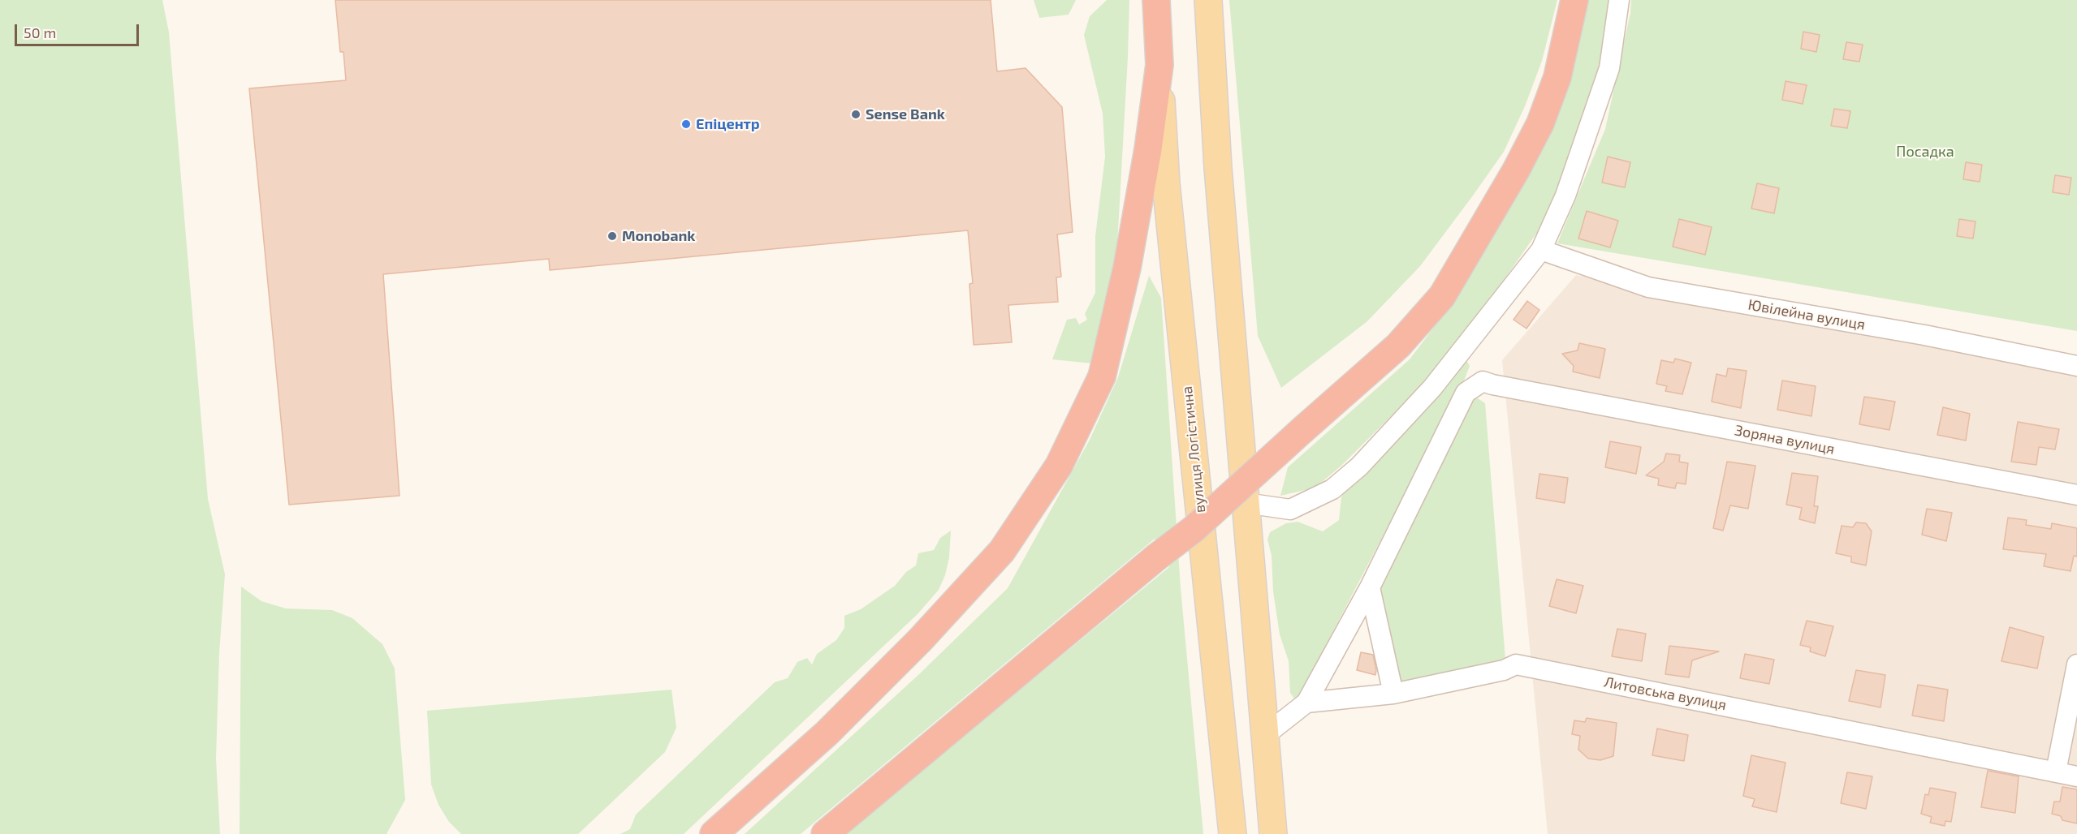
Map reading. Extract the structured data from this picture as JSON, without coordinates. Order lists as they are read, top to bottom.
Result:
{
  "streets": {
    "main road": ["вулиця Логістична"],
    "street": ["Ювілейна вулиця", "Зоряна вулиця", "Литовська вулиця"]
  },
  "parks": ["Посадка"],
  "places": ["Sense Bank", "Епіцентр", "Monobank"],
  "scale_bar": "50 m"
}
